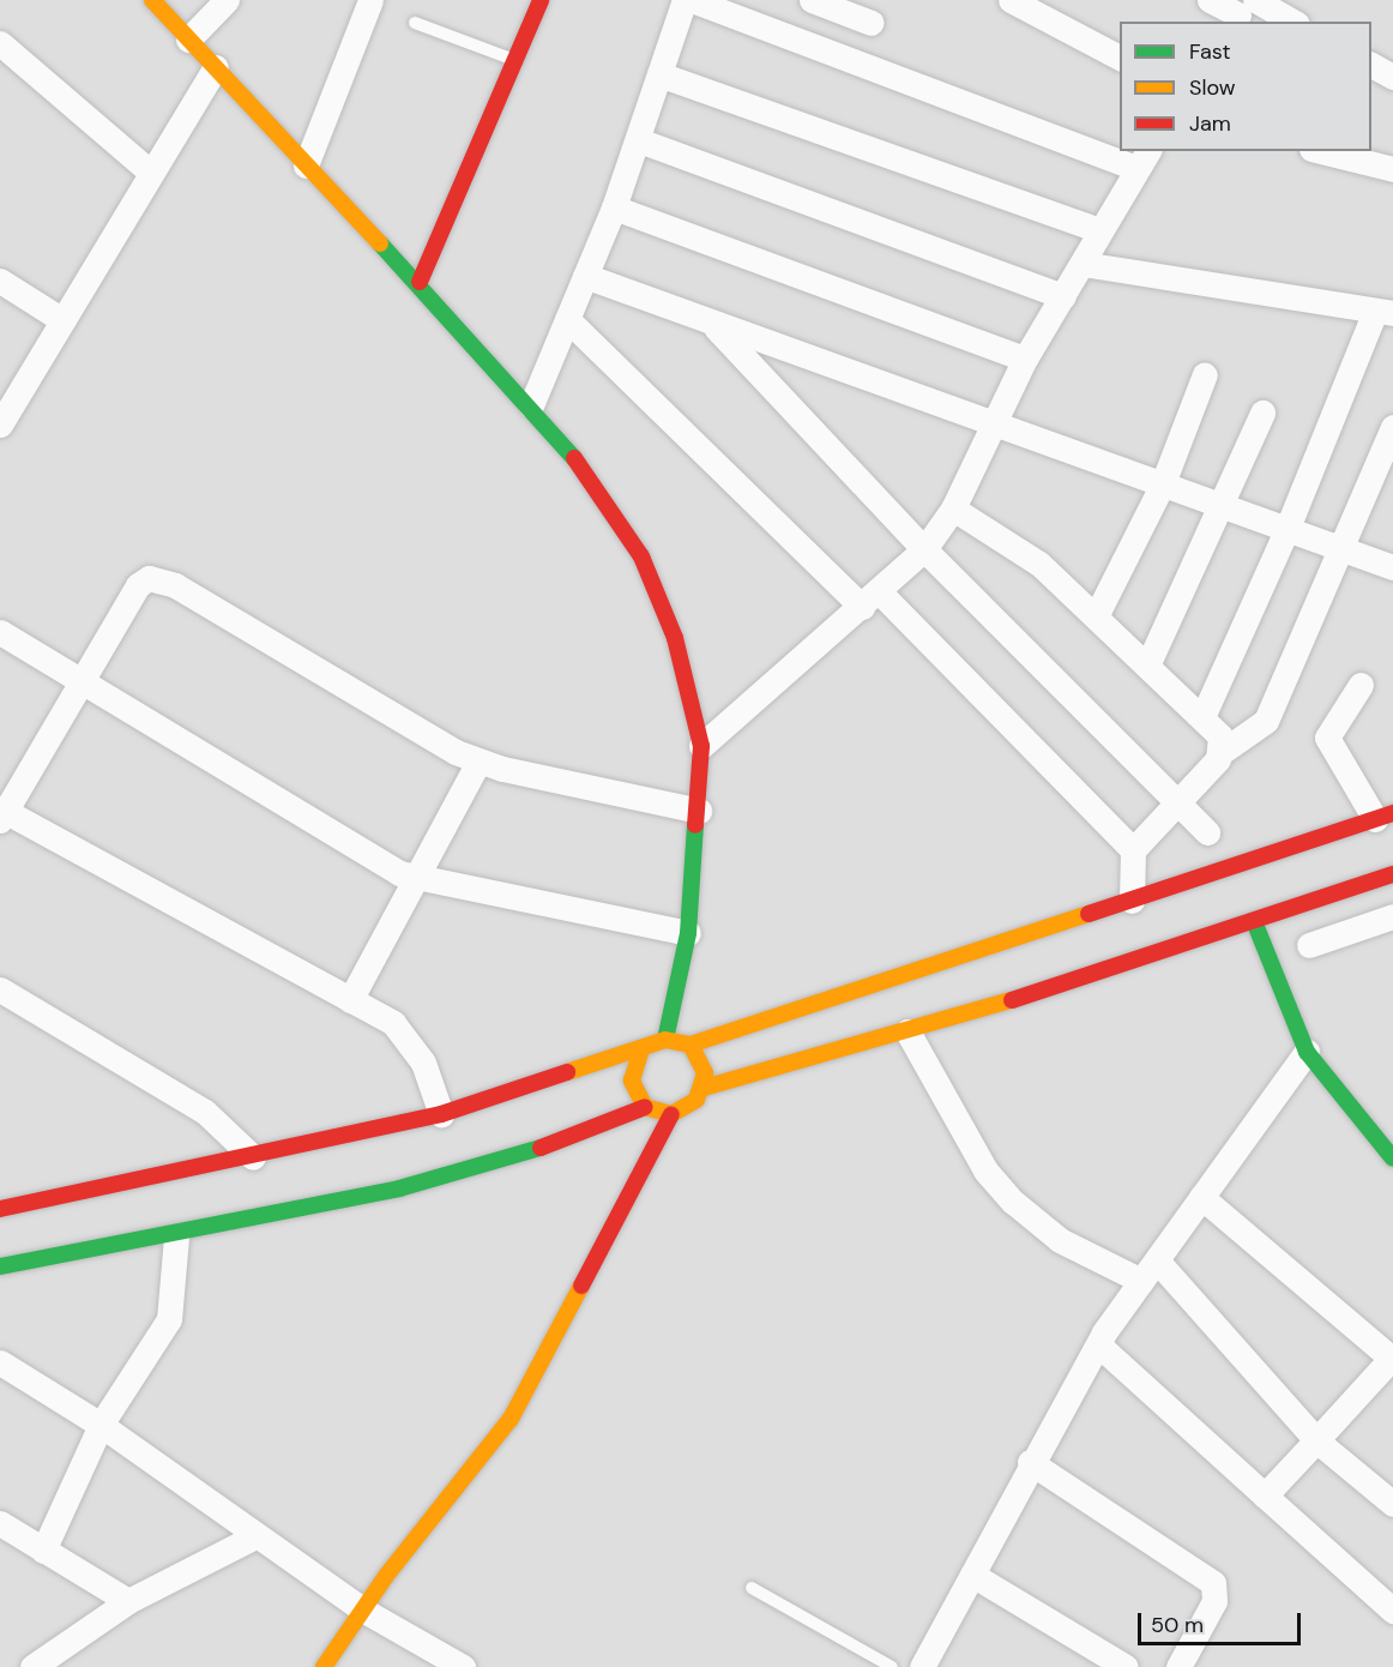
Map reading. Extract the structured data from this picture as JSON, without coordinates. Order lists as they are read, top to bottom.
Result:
{
  "legend": ["Fast", "Slow", "Jam"],
  "scale_bar": "50 m"
}
